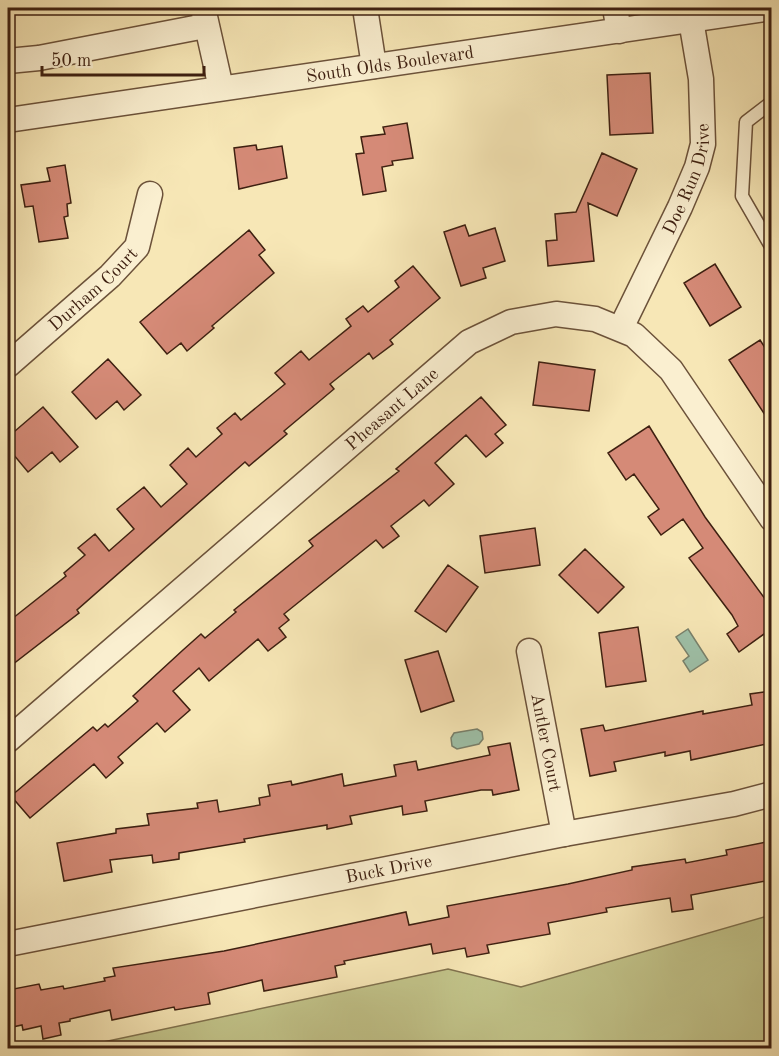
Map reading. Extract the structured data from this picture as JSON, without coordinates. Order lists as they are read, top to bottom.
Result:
{
  "streets": {
    "street": [
      "South Olds Boulevard",
      "Doe Run Drive",
      "Durham Court",
      "Pheasant Lane",
      "Antler Court",
      "Buck Drive"
    ]
  },
  "crossings": [
    ["South Olds Boulevard", "Doe Run Drive"],
    ["Doe Run Drive", "Pheasant Lane"],
    ["Antler Court", "Buck Drive"]
  ],
  "scale_bar": "50 m"
}
